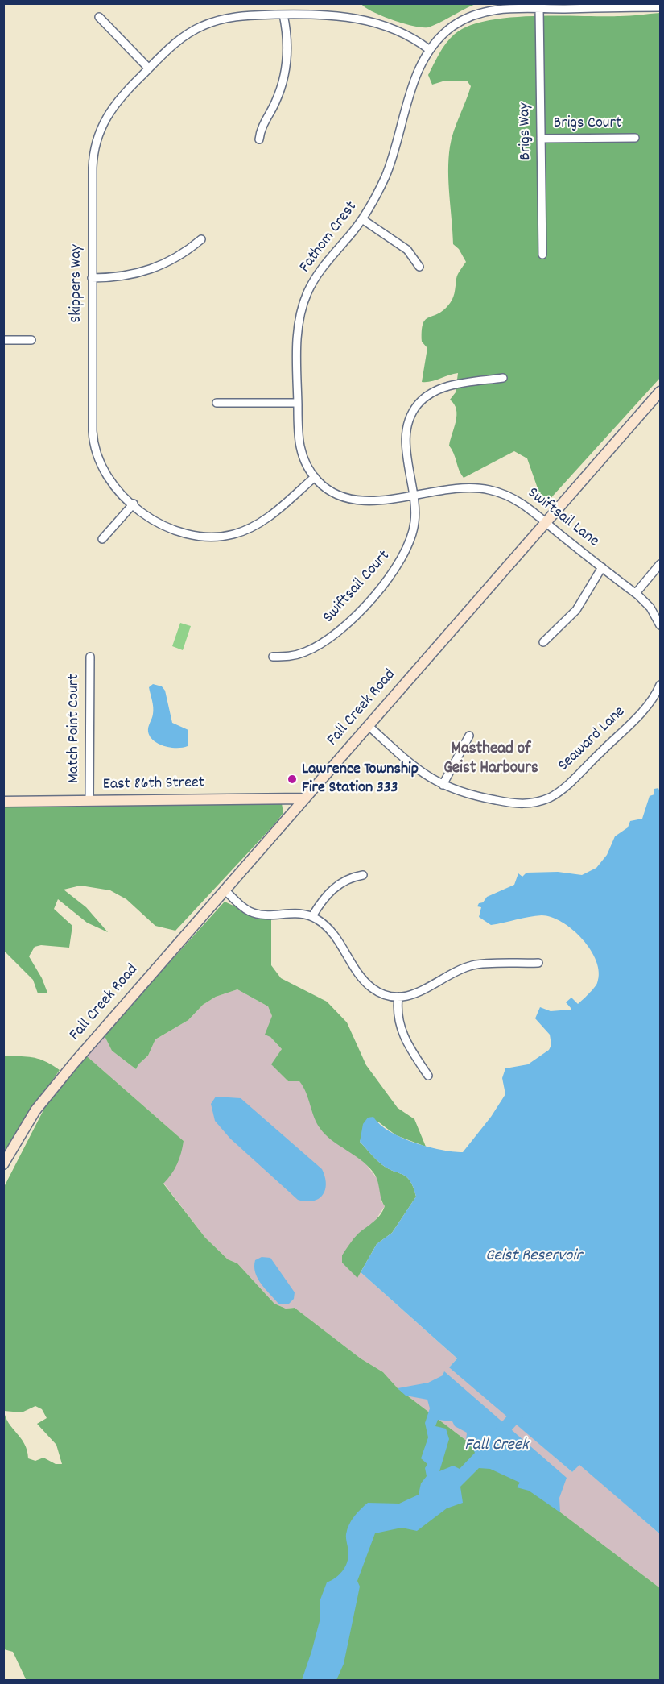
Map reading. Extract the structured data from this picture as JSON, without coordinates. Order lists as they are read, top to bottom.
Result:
{
  "streets": {
    "main road": ["Fall Creek Road", "East 86th Street"],
    "street": [
      "Brigs Court",
      "Brigs Way",
      "Fathom Crest",
      "Skippers Way",
      "Swiftsail Lane",
      "Swiftsail Court",
      "Match Point Court",
      "Seaward Lane"
    ]
  },
  "crossings": [
    ["Brigs Court", "Brigs Way"],
    ["Brigs Way", "Fathom Crest"],
    ["Fathom Crest", "Skippers Way"],
    ["Fathom Crest", "Swiftsail Lane"],
    ["Skippers Way", "Swiftsail Lane"],
    ["Swiftsail Lane", "Swiftsail Court"],
    ["Swiftsail Lane", "Fall Creek Road"],
    ["Fall Creek Road", "Seaward Lane"],
    ["Fall Creek Road", "East 86th Street"],
    ["Match Point Court", "East 86th Street"]
  ],
  "districts": ["Masthead of Geist Harbours"],
  "water": ["Geist Reservoir", "Fall Creek"],
  "places": ["Lawrence Township Fire Station 333"]
}
